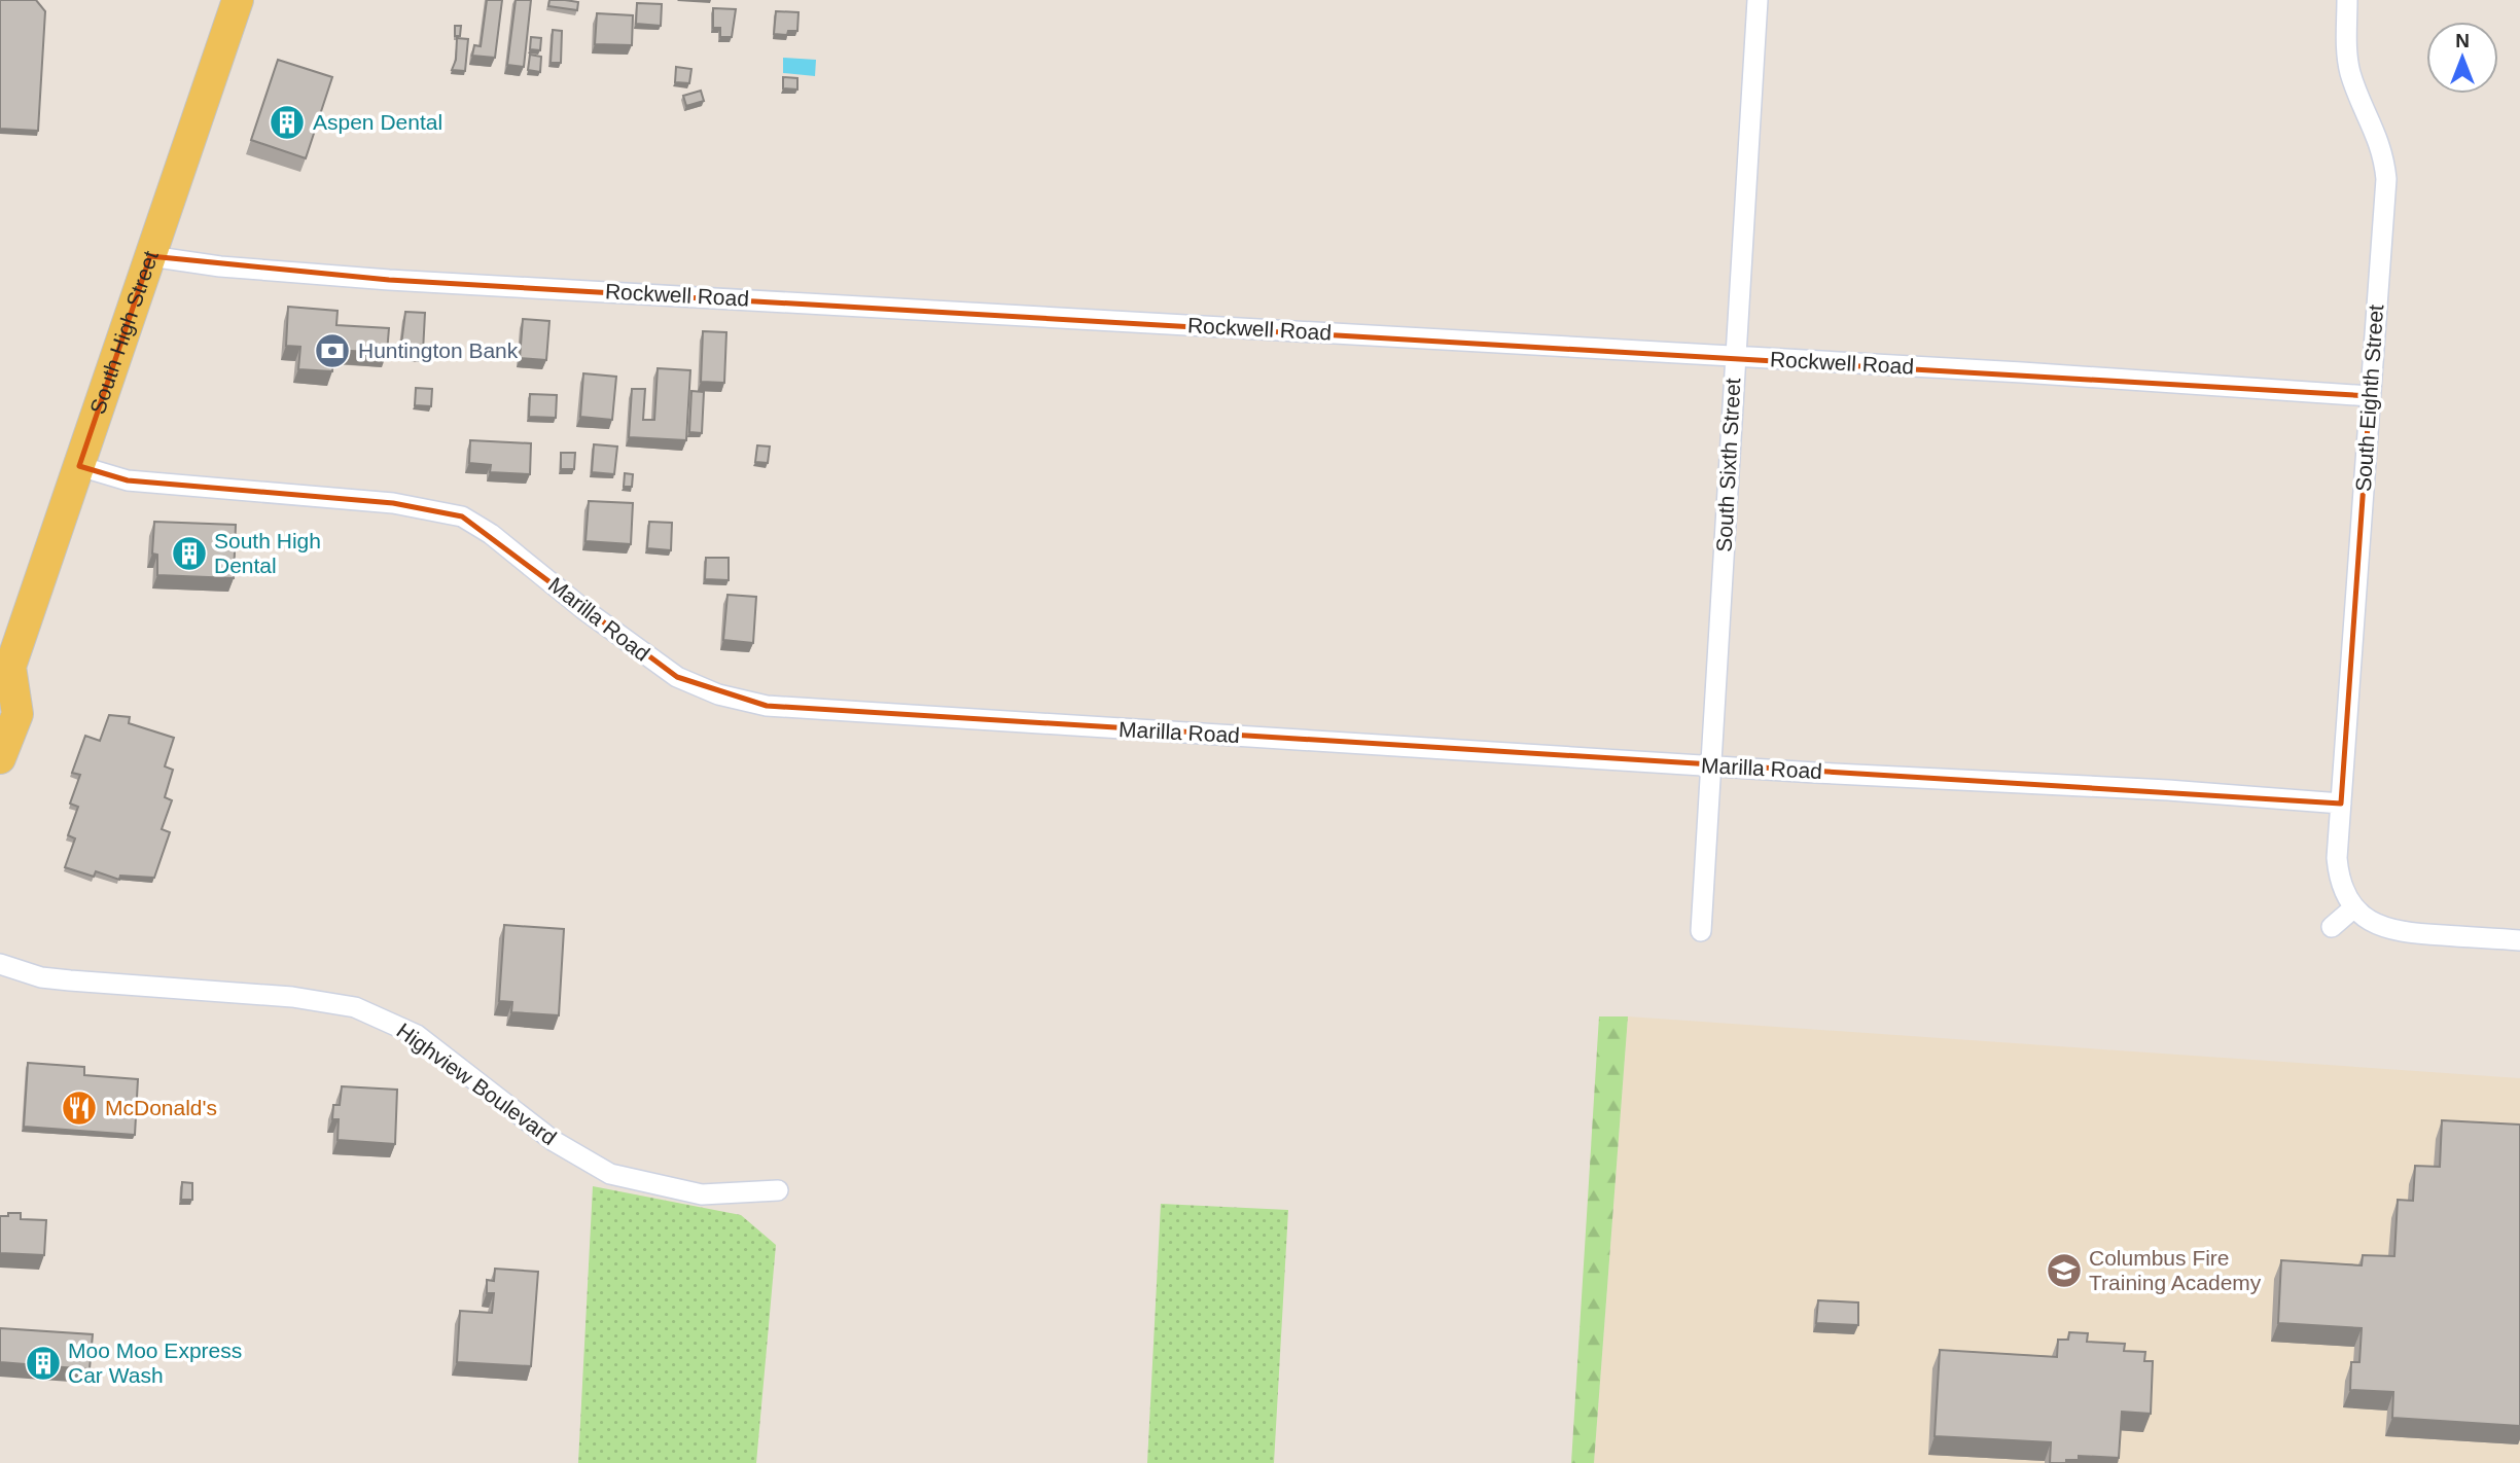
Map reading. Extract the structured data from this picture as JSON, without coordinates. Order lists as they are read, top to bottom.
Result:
{
  "streets": {
    "main road": ["South High Street"],
    "street": [
      "Rockwell Road",
      "South Eighth Street",
      "South Sixth Street",
      "Marilla Road",
      "Highview Boulevard"
    ]
  },
  "crossings": [
    ["Rockwell Road", "South High Street"],
    ["Rockwell Road", "South Eighth Street"],
    ["Rockwell Road", "South Sixth Street"],
    ["South High Street", "Marilla Road"],
    ["South Eighth Street", "Marilla Road"],
    ["South Sixth Street", "Marilla Road"]
  ],
  "places": {
    "building": ["Aspen Dental", "South High Dental", "Moo Moo Express Car Wash"],
    "bank": ["Huntington Bank"],
    "restaurant": ["McDonald's"],
    "school or university": ["Columbus Fire Training Academy"]
  },
  "north": "top"
}
